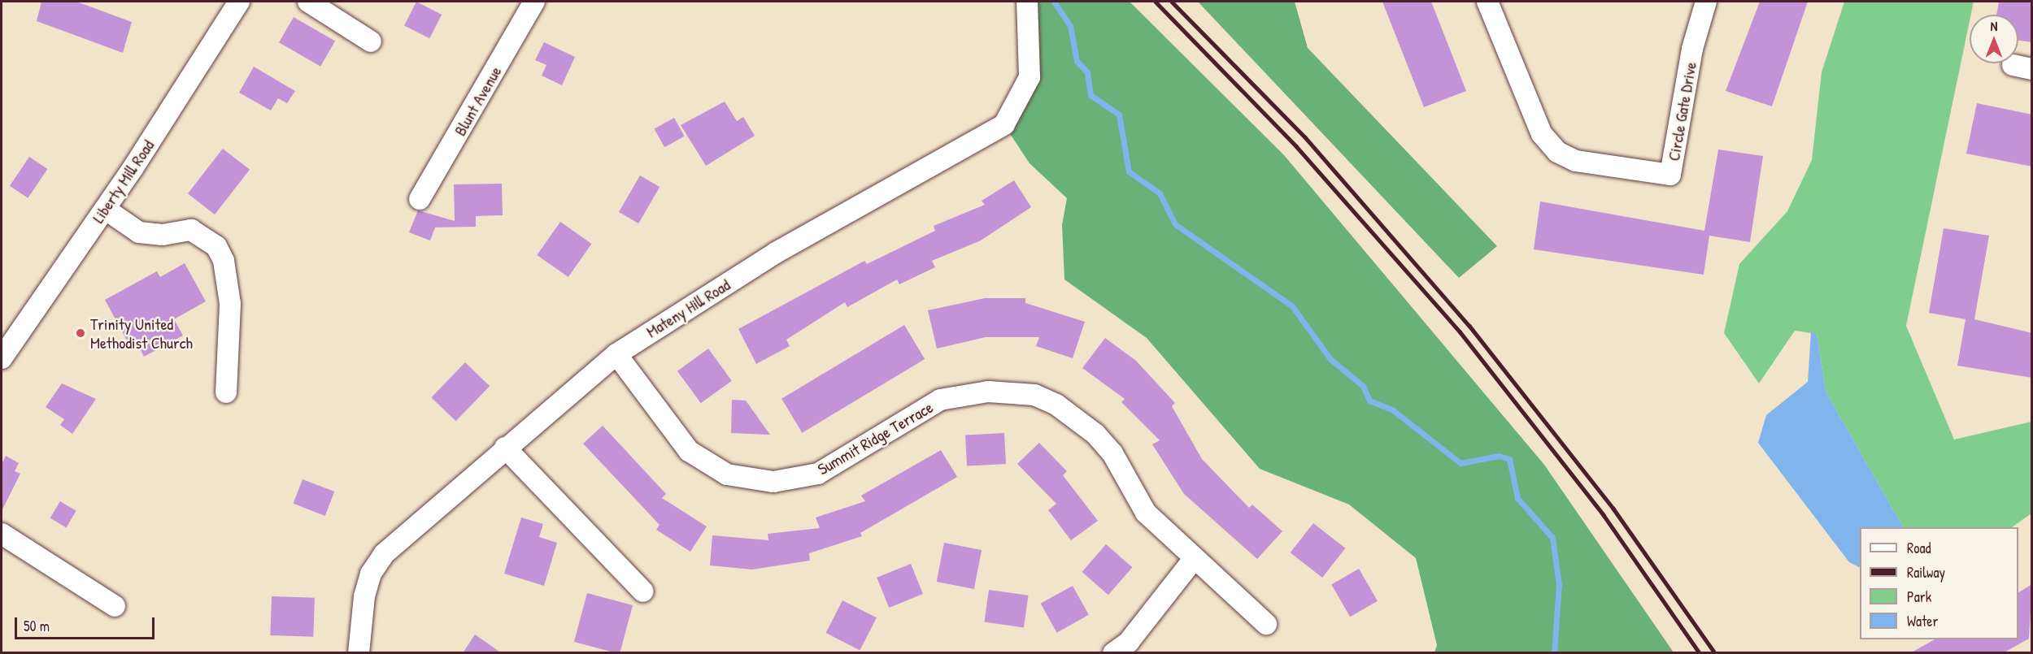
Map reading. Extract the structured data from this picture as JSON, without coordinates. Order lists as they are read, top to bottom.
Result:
{
  "streets": {
    "street": [
      "Blunt Avenue",
      "Circle Gate Drive",
      "Liberty Mill Road",
      "Mateny Hill Road",
      "Summit Ridge Terrace"
    ]
  },
  "crossings": [
    ["Mateny Hill Road", "Summit Ridge Terrace"]
  ],
  "places": ["Trinity United Methodist Church"],
  "legend": [
    "Road",
    "Railway",
    "Park",
    "Water"
  ],
  "scale_bar": "50 m",
  "north": "top"
}
